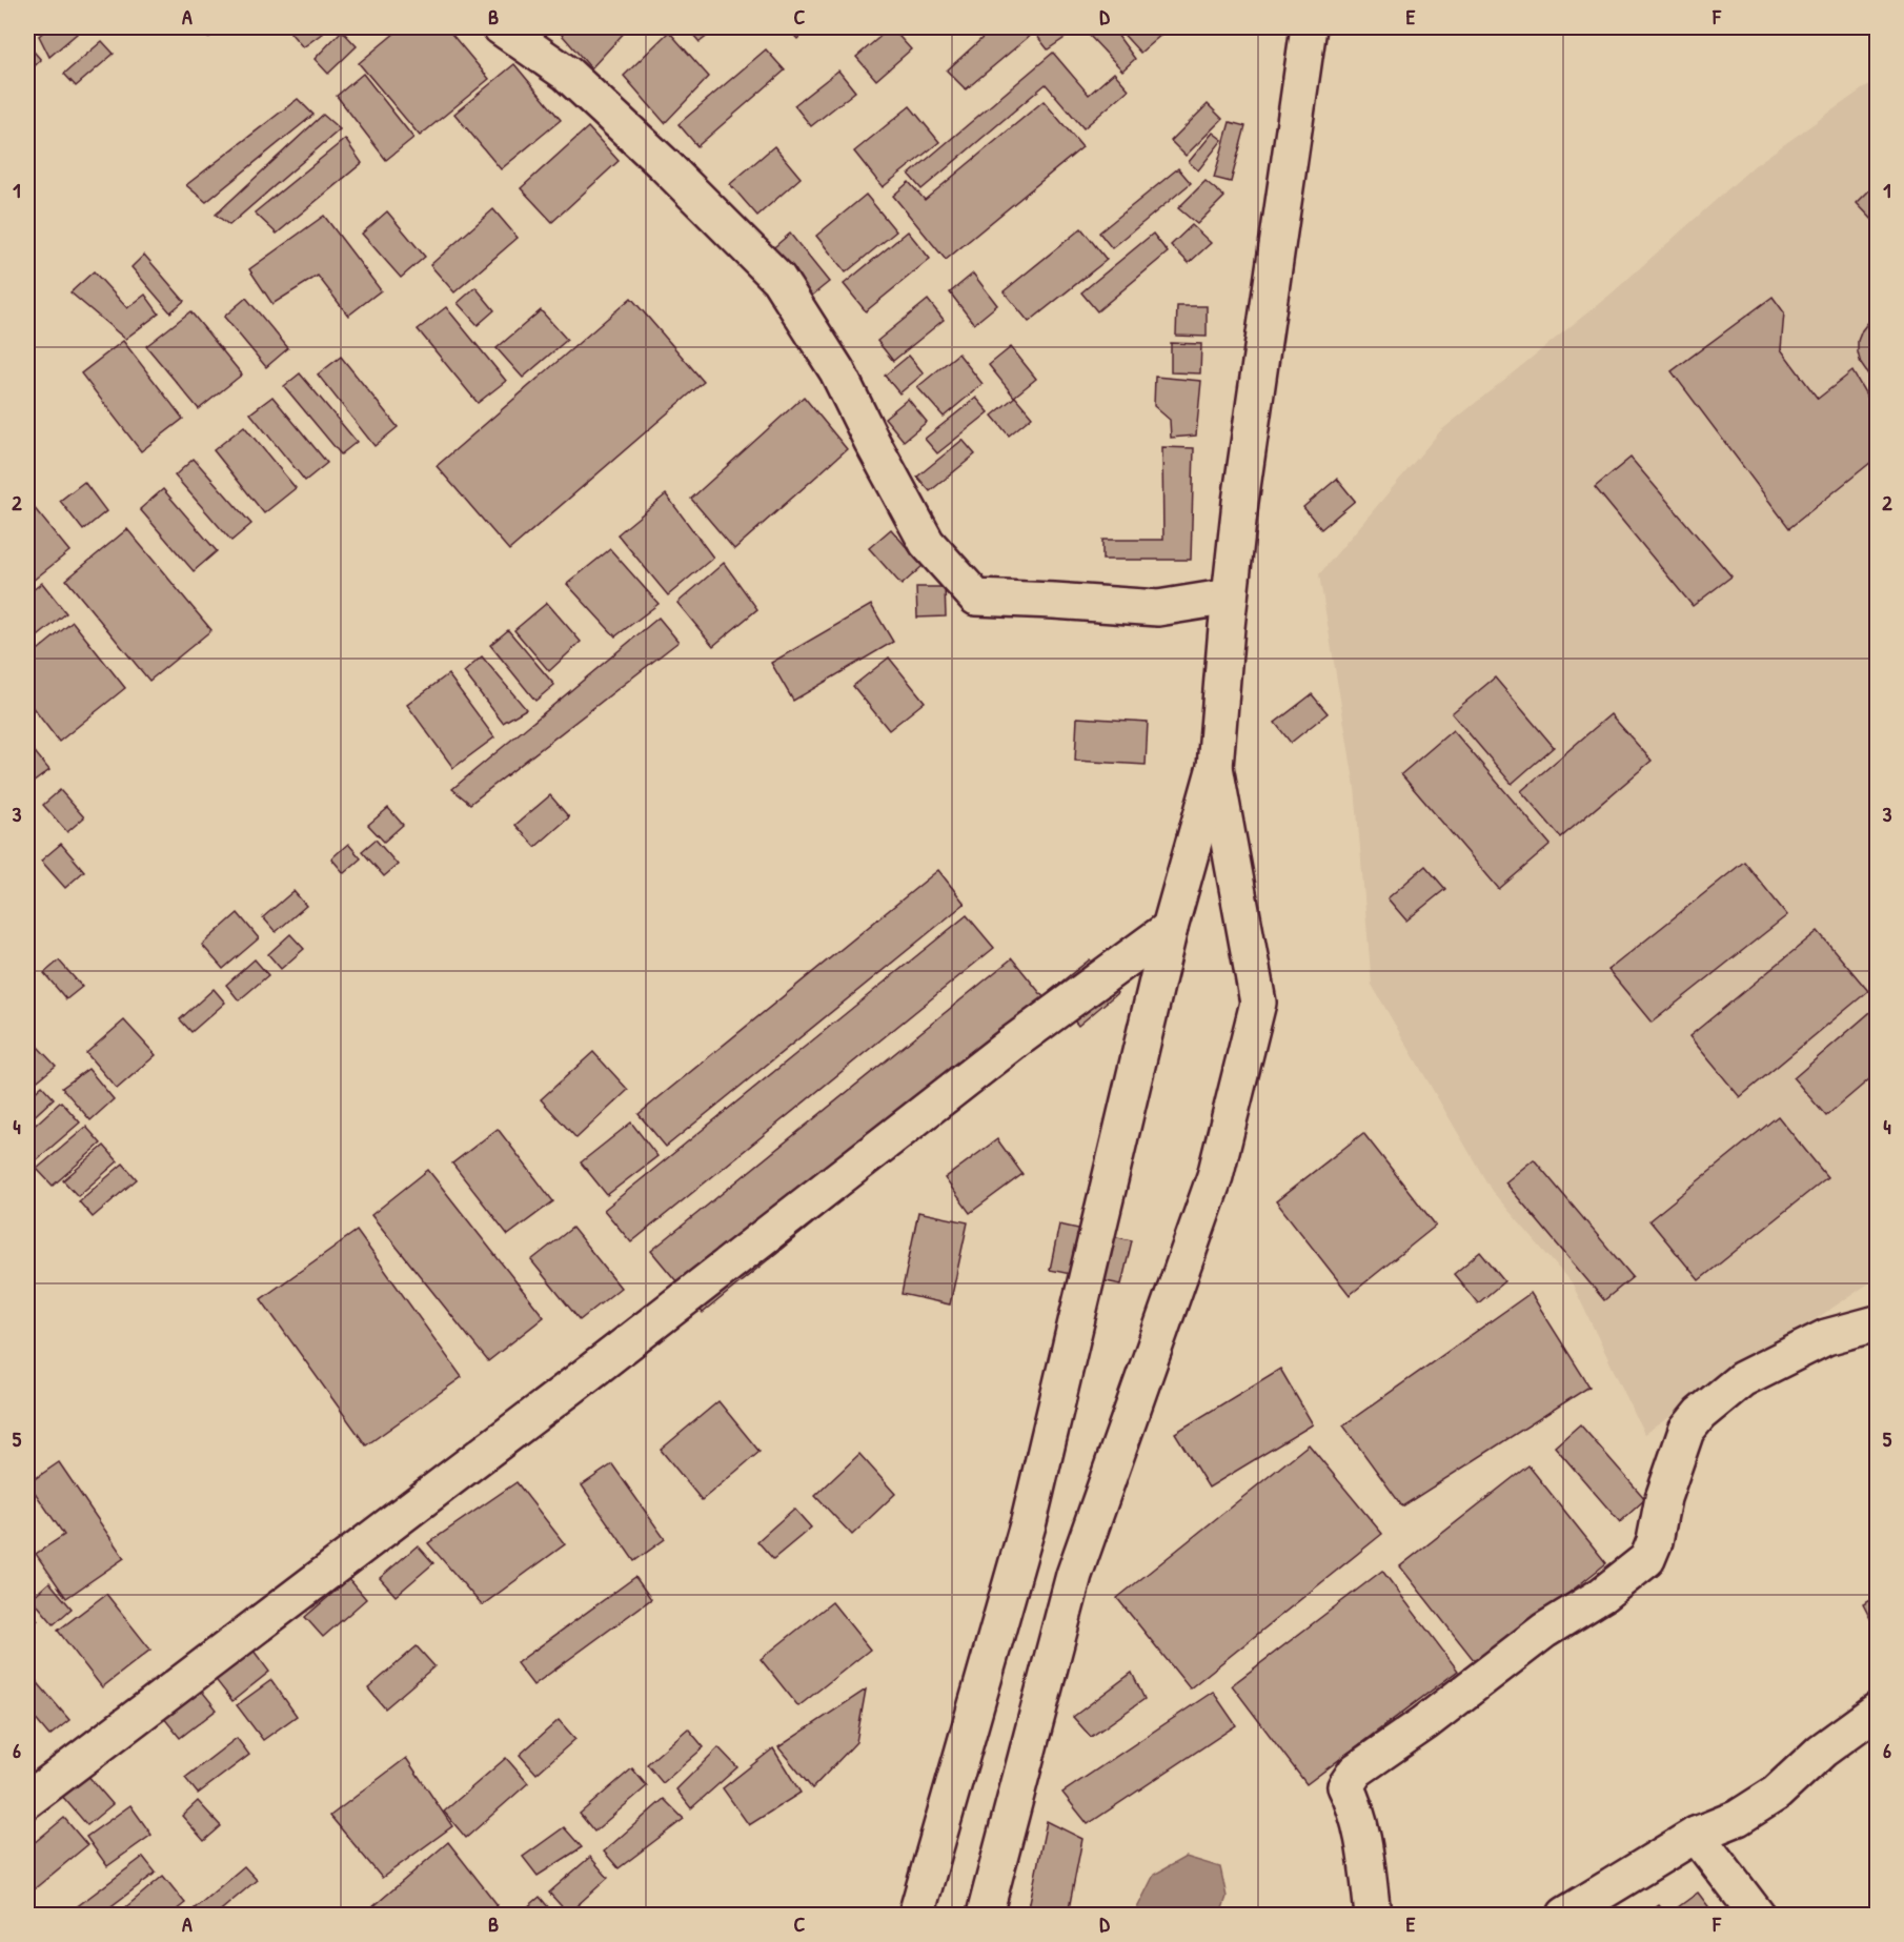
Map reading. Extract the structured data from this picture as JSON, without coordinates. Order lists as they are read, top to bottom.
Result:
{
  "grid": {
    "columns": [
      "A",
      "B",
      "C",
      "D",
      "E",
      "F"
    ],
    "rows": [
      "1",
      "2",
      "3",
      "4",
      "5",
      "6"
    ]
  }
}
